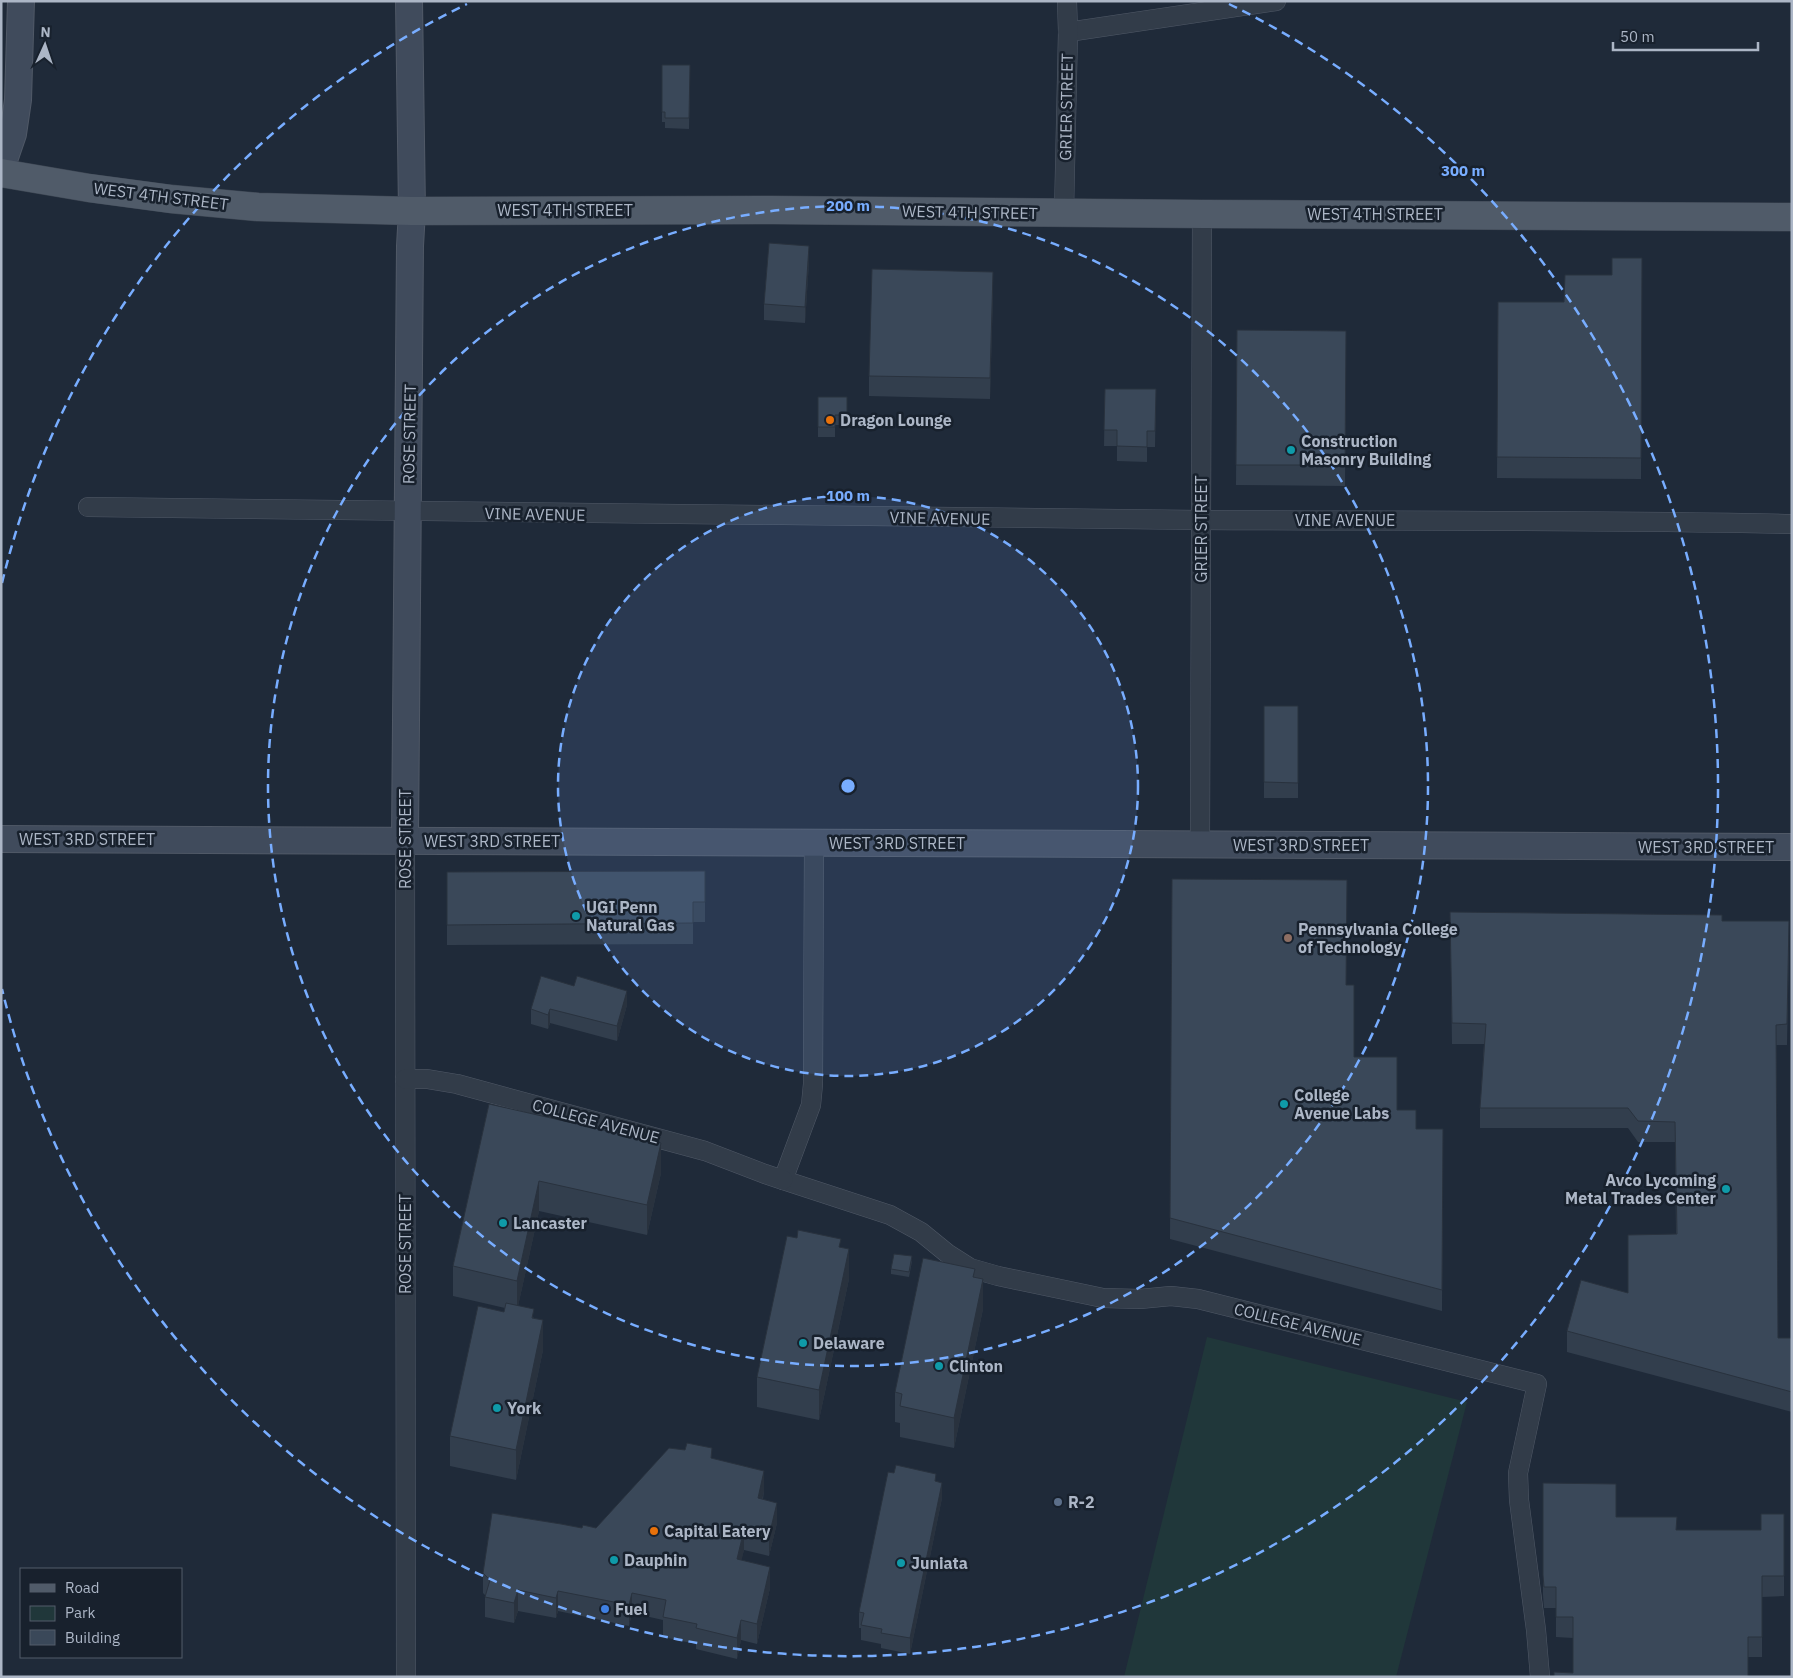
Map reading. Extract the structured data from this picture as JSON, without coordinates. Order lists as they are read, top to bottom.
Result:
{
  "streets": {
    "main road": ["WEST 4TH STREET", "ROSE STREET", "WEST 3RD STREET"],
    "street": ["GRIER STREET", "VINE AVENUE", "COLLEGE AVENUE"]
  },
  "crossings": [
    ["GRIER STREET", "WEST 4TH STREET"],
    ["GRIER STREET", "VINE AVENUE"],
    ["GRIER STREET", "WEST 3RD STREET"],
    ["WEST 4TH STREET", "ROSE STREET"],
    ["ROSE STREET", "VINE AVENUE"],
    ["ROSE STREET", "WEST 3RD STREET"],
    ["ROSE STREET", "COLLEGE AVENUE"]
  ],
  "places": [
    "Dragon Lounge",
    "Construction Masonry Building",
    "UGI Penn Natural Gas",
    "Pennsylvania College of Technology",
    "College Avenue Labs",
    "Avco Lycoming Metal Trades Center",
    "Lancaster",
    "Delaware",
    "Clinton",
    "York",
    "R-2",
    "Capital Eatery",
    "Dauphin",
    "Juniata",
    "Fuel"
  ],
  "legend": ["Road", "Park", "Building"],
  "scale_bar": "50 m",
  "north": "top",
  "rings": ["300 m", "200 m", "100 m"]
}
